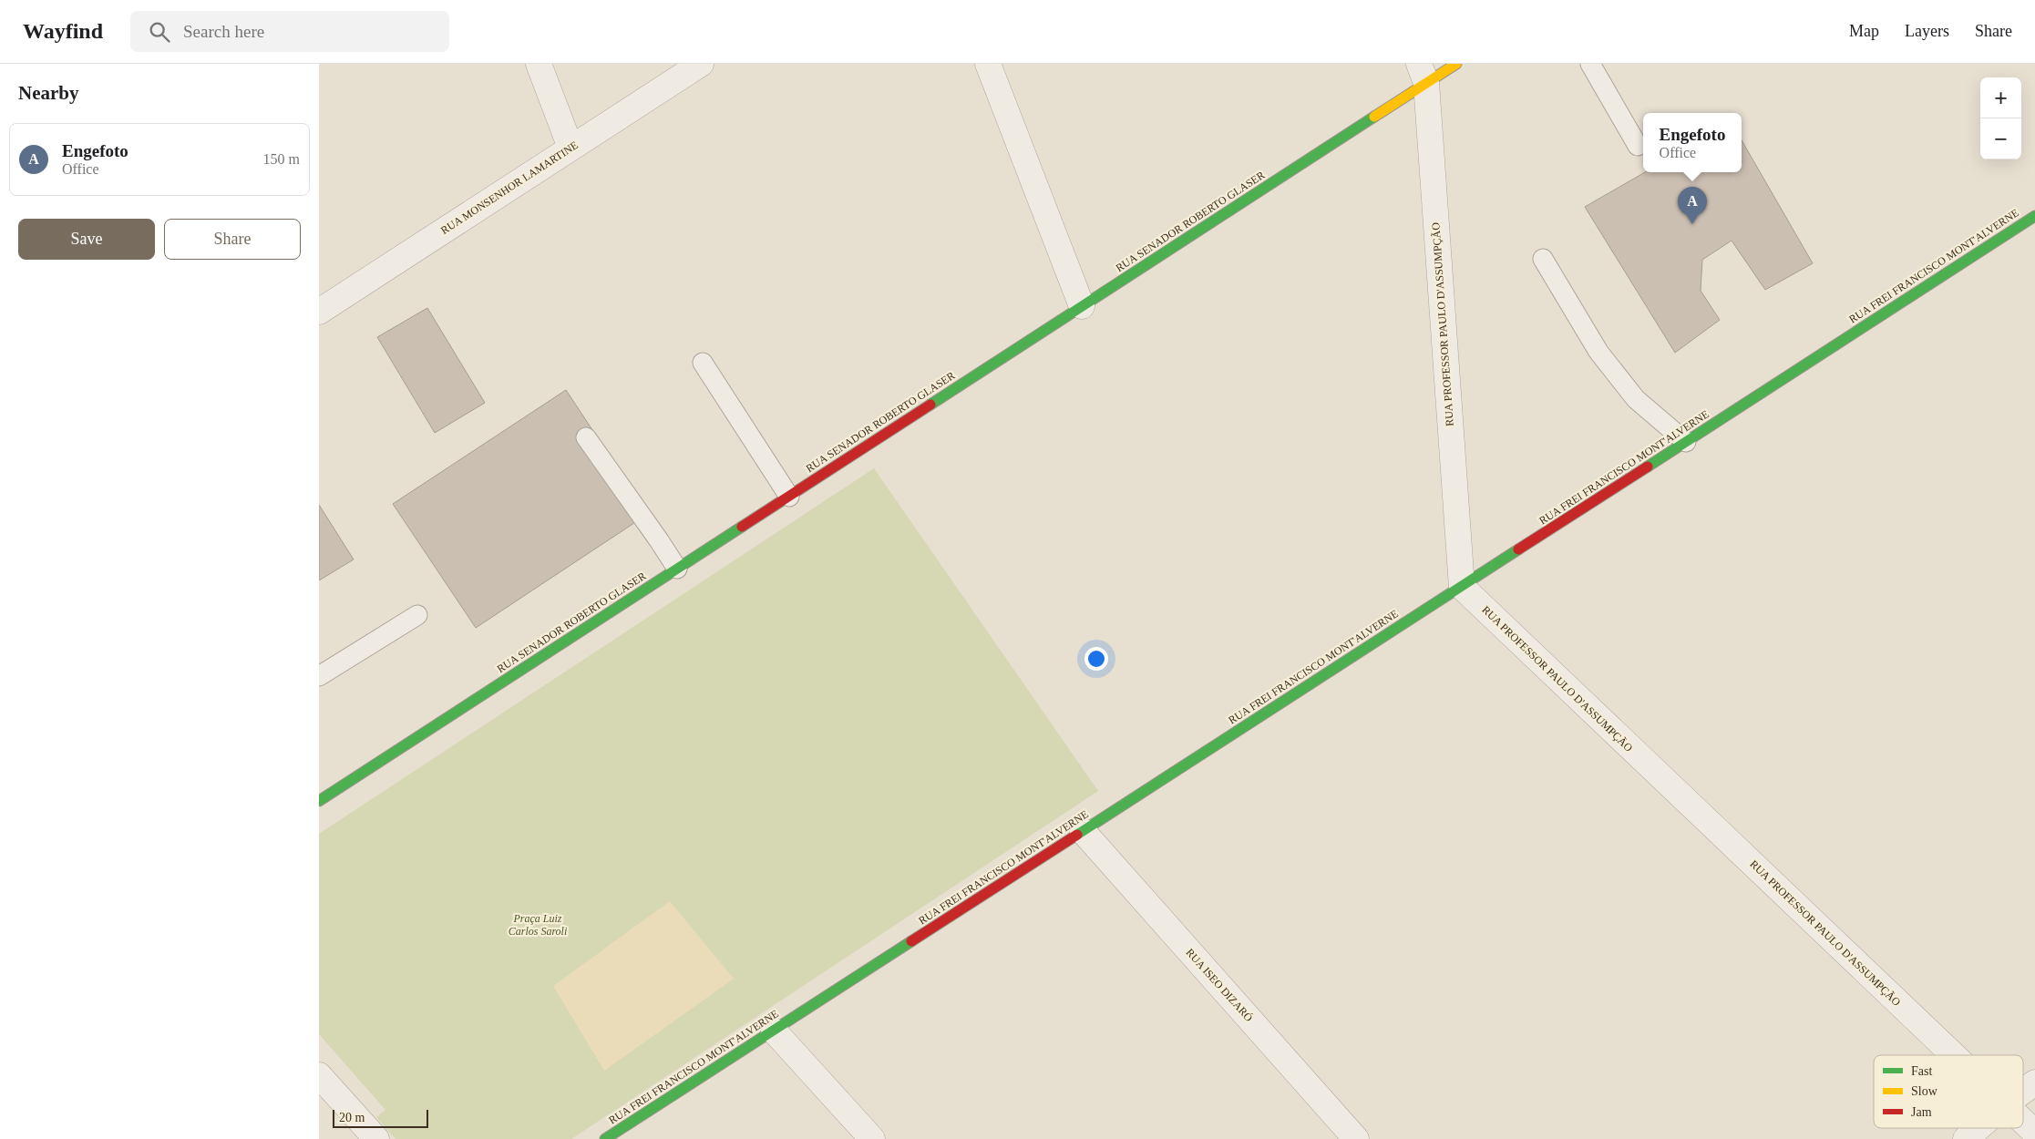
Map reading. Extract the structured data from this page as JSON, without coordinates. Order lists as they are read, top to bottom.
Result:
{
  "streets": {
    "street": [
      "RUA MONSENHOR LAMARTINE",
      "RUA SENADOR ROBERTO GLASER",
      "RUA FREI FRANCISCO MONT'ALVERNE",
      "RUA PROFESSOR PAULO D'ASSUMPÇÃO",
      "RUA ISEO DIZARÓ"
    ]
  },
  "crossings": [
    ["RUA SENADOR ROBERTO GLASER", "RUA PROFESSOR PAULO D'ASSUMPÇÃO"],
    ["RUA FREI FRANCISCO MONT'ALVERNE", "RUA PROFESSOR PAULO D'ASSUMPÇÃO"],
    ["RUA FREI FRANCISCO MONT'ALVERNE", "RUA ISEO DIZARÓ"]
  ],
  "parks": ["Praça Luiz Carlos Saroli"],
  "legend": ["Fast", "Slow", "Jam"],
  "scale_bar": "20 m",
  "page": {
    "header": "Wayfind",
    "search": "Search here",
    "nav": ["Map", "Layers", "Share"],
    "heading": "Nearby",
    "map_buttons": ["+", "−"],
    "popup": ["Engefoto", "Office"],
    "list": [
      {
        "mark": "A",
        "name": "Engefoto",
        "note": "Office",
        "value": "150 m"
      }
    ],
    "pins": "A",
    "buttons": ["Save", "Share"],
    "scale": "20 m"
  }
}
